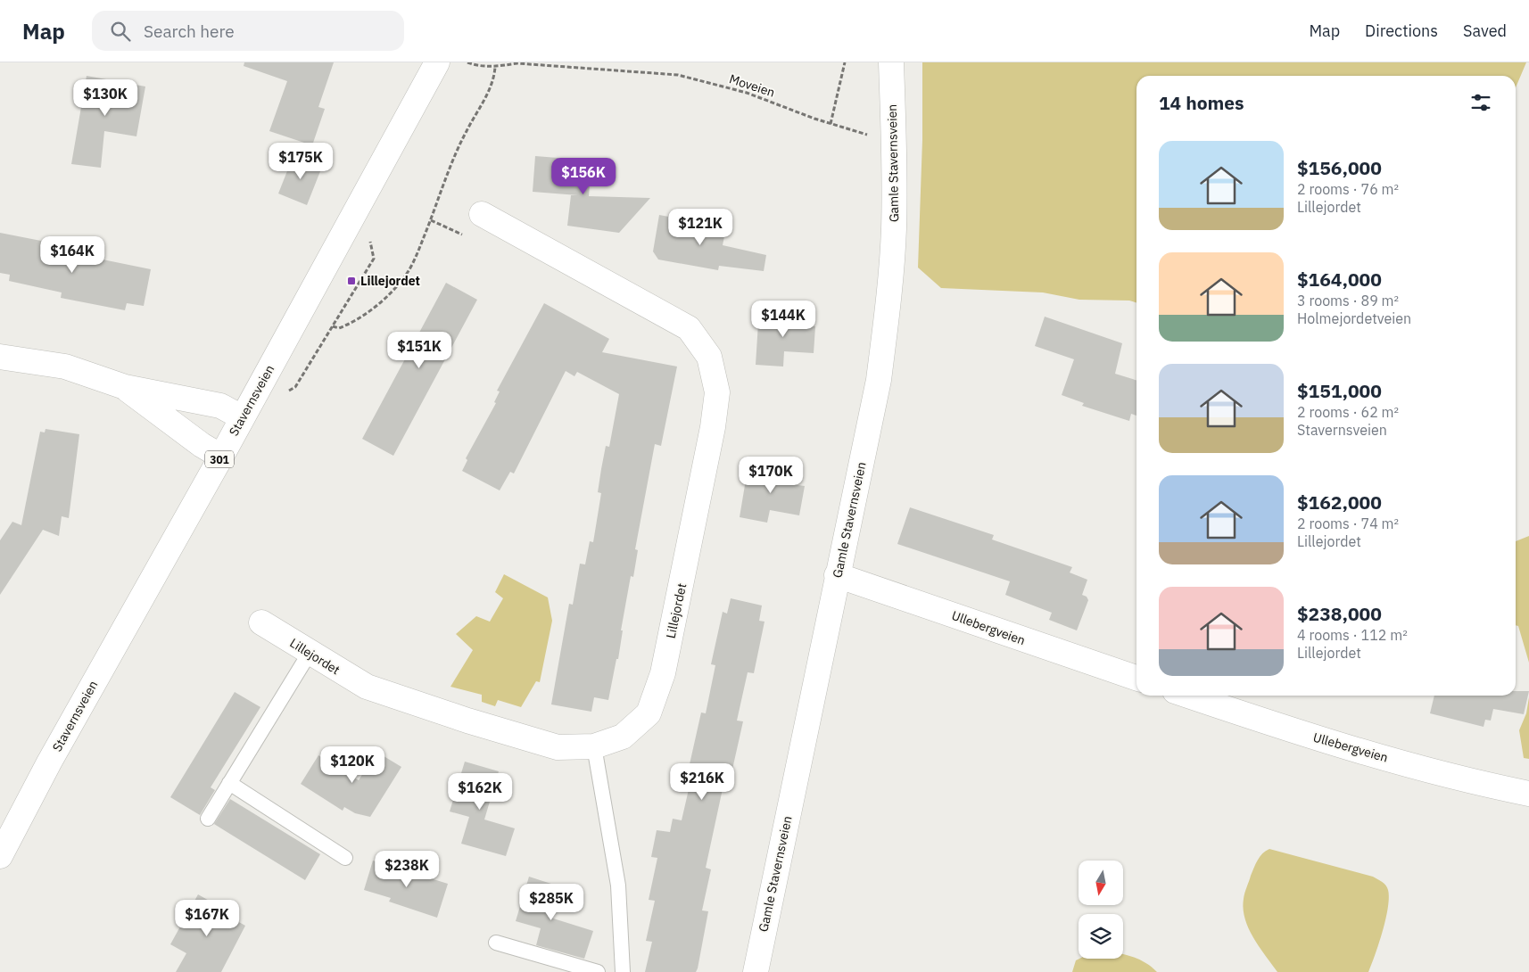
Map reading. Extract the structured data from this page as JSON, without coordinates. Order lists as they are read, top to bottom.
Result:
{
  "streets": {
    "street": [
      "Gamle Stavernsveien",
      "Stavernsveien",
      "301",
      "Lillejordet",
      "Ullebergveien"
    ],
    "path": ["Moveien"]
  },
  "crossings": [
    ["Moveien", "Gamle Stavernsveien"],
    ["Gamle Stavernsveien", "Ullebergveien"]
  ],
  "places": {
    "transit": ["Lillejordet"]
  },
  "north": "bottom",
  "page": {
    "header": "Map",
    "search": "Search here",
    "nav": ["Map", "Directions", "Saved"],
    "heading": "14 homes",
    "price": [
      "$130K",
      "$175K",
      "$156K",
      "$121K",
      "$164K",
      "$144K",
      "$151K",
      "$170K",
      "$120K",
      "$216K",
      "$162K",
      "$238K",
      "$285K",
      "$167K"
    ],
    "list": [
      {
        "name": "$156,000",
        "note": "2 rooms · 76 m² · Lillejordet"
      },
      {
        "name": "$164,000",
        "note": "3 rooms · 89 m² · Holmejordetveien"
      },
      {
        "name": "$151,000",
        "note": "2 rooms · 62 m² · Stavernsveien"
      },
      {
        "name": "$162,000",
        "note": "2 rooms · 74 m² · Lillejordet"
      },
      {
        "name": "$238,000",
        "note": "4 rooms · 112 m² · Lillejordet"
      }
    ]
  }
}
